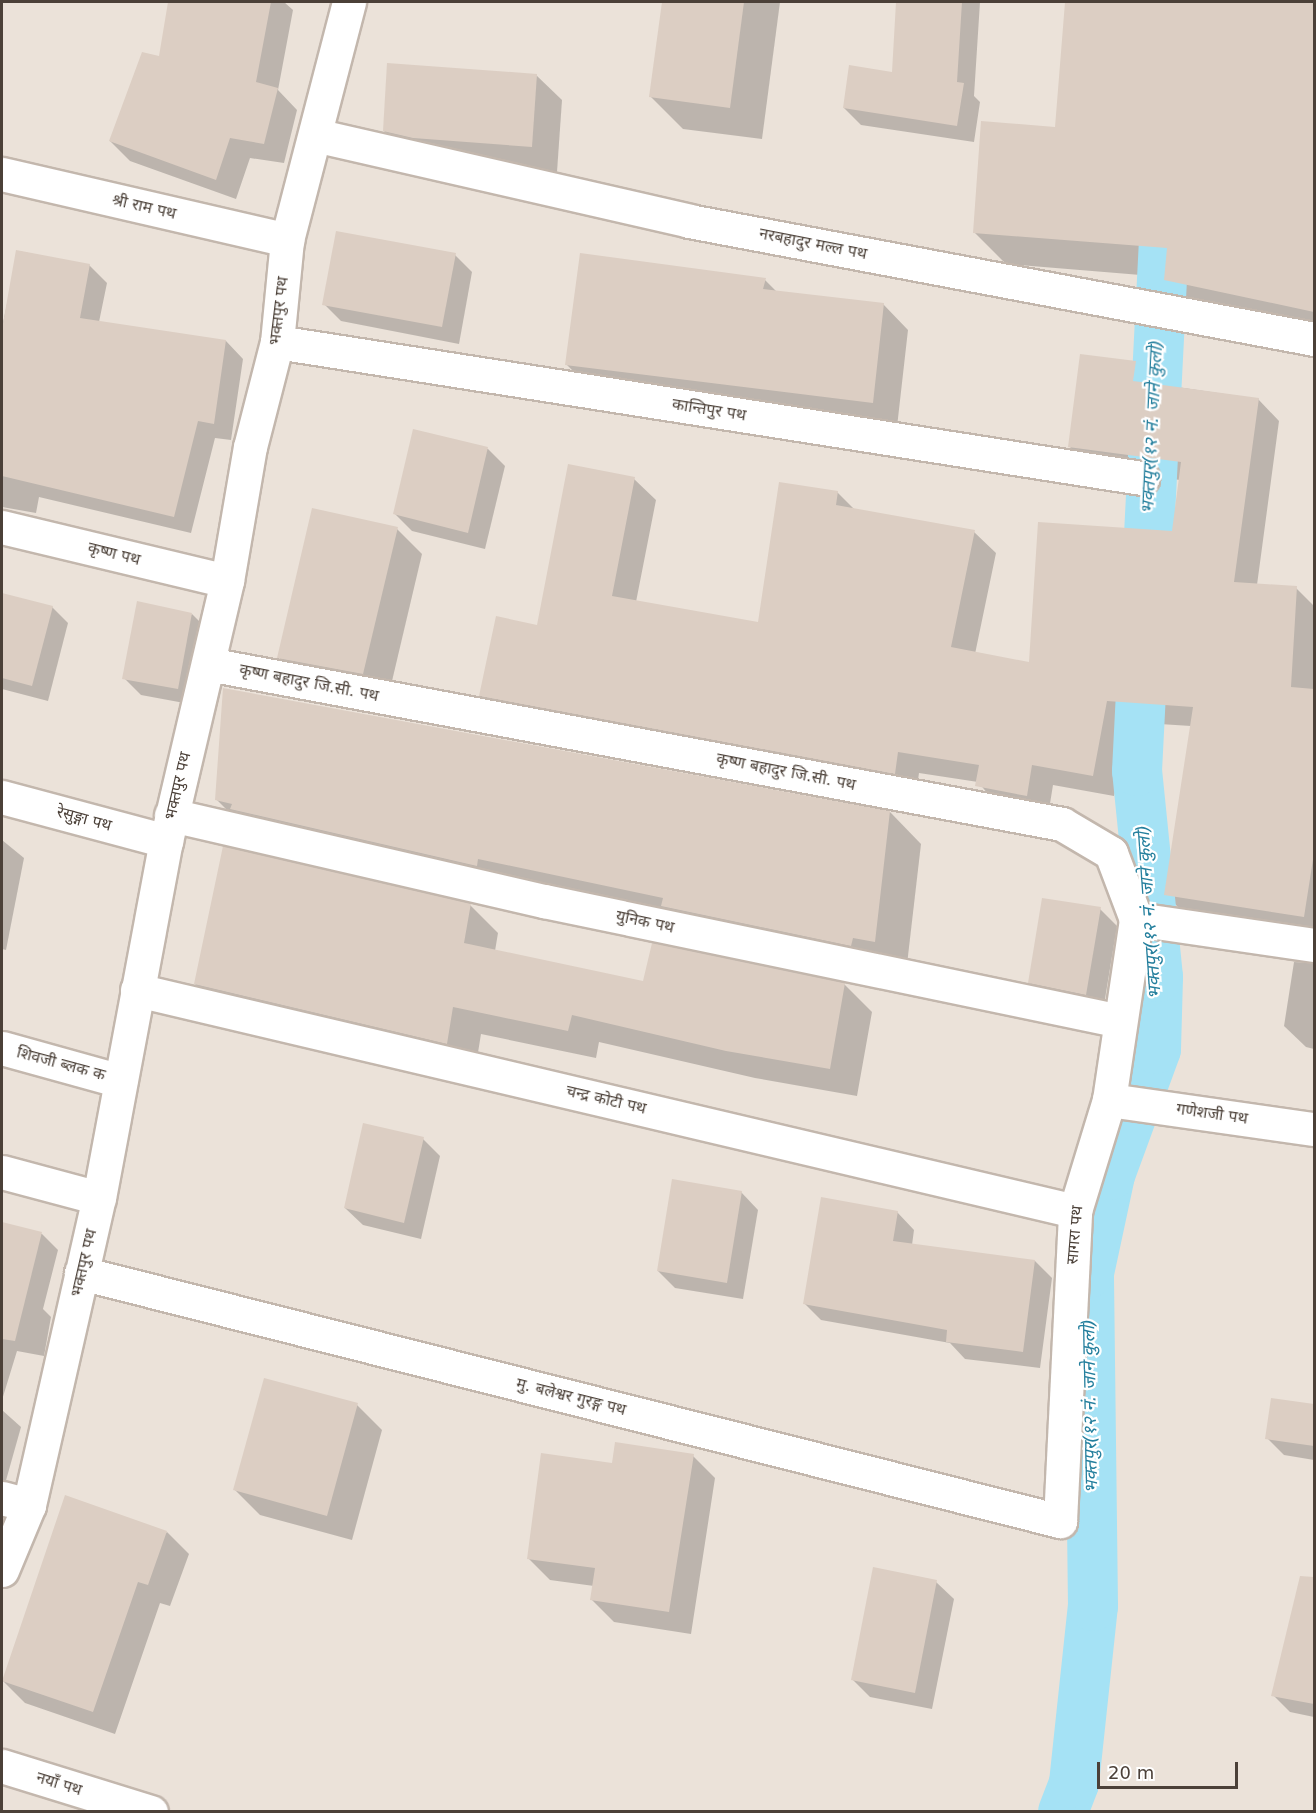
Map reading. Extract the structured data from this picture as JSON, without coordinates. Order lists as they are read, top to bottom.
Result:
{
  "streets": {
    "street": [
      "श्री राम पथ",
      "नरबहादुर मल्ल पथ",
      "भक्तपुर पथ",
      "कान्तिपुर पथ",
      "कृष्ण पथ",
      "कृष्ण बहादुर जि.सी. पथ",
      "रेसुङ्गा पथ",
      "युनिक पथ",
      "शिवजी ब्लक क",
      "चन्द्र कोटी पथ",
      "गणेशजी पथ",
      "सागरा पथ",
      "मु. बलेश्वर गुरङ्ग पथ",
      "नयाँ पथ"
    ]
  },
  "crossings": [
    ["श्री राम पथ", "भक्तपुर पथ"],
    ["नरबहादुर मल्ल पथ", "भक्तपुर पथ"],
    ["भक्तपुर पथ", "कान्तिपुर पथ"],
    ["भक्तपुर पथ", "कृष्ण पथ"],
    ["भक्तपुर पथ", "कृष्ण बहादुर जि.सी. पथ"],
    ["भक्तपुर पथ", "रेसुङ्गा पथ"],
    ["भक्तपुर पथ", "युनिक पथ"],
    ["भक्तपुर पथ", "शिवजी ब्लक क"],
    ["भक्तपुर पथ", "चन्द्र कोटी पथ"],
    ["भक्तपुर पथ", "मु. बलेश्वर गुरङ्ग पथ"],
    ["कृष्ण बहादुर जि.सी. पथ", "सागरा पथ"],
    ["रेसुङ्गा पथ", "युनिक पथ"],
    ["युनिक पथ", "सागरा पथ"],
    ["चन्द्र कोटी पथ", "सागरा पथ"],
    ["गणेशजी पथ", "सागरा पथ"],
    ["सागरा पथ", "मु. बलेश्वर गुरङ्ग पथ"]
  ],
  "water": ["भक्तपुर(१२ नं. जाने कुलो)"],
  "scale_bar": "20 m"
}
